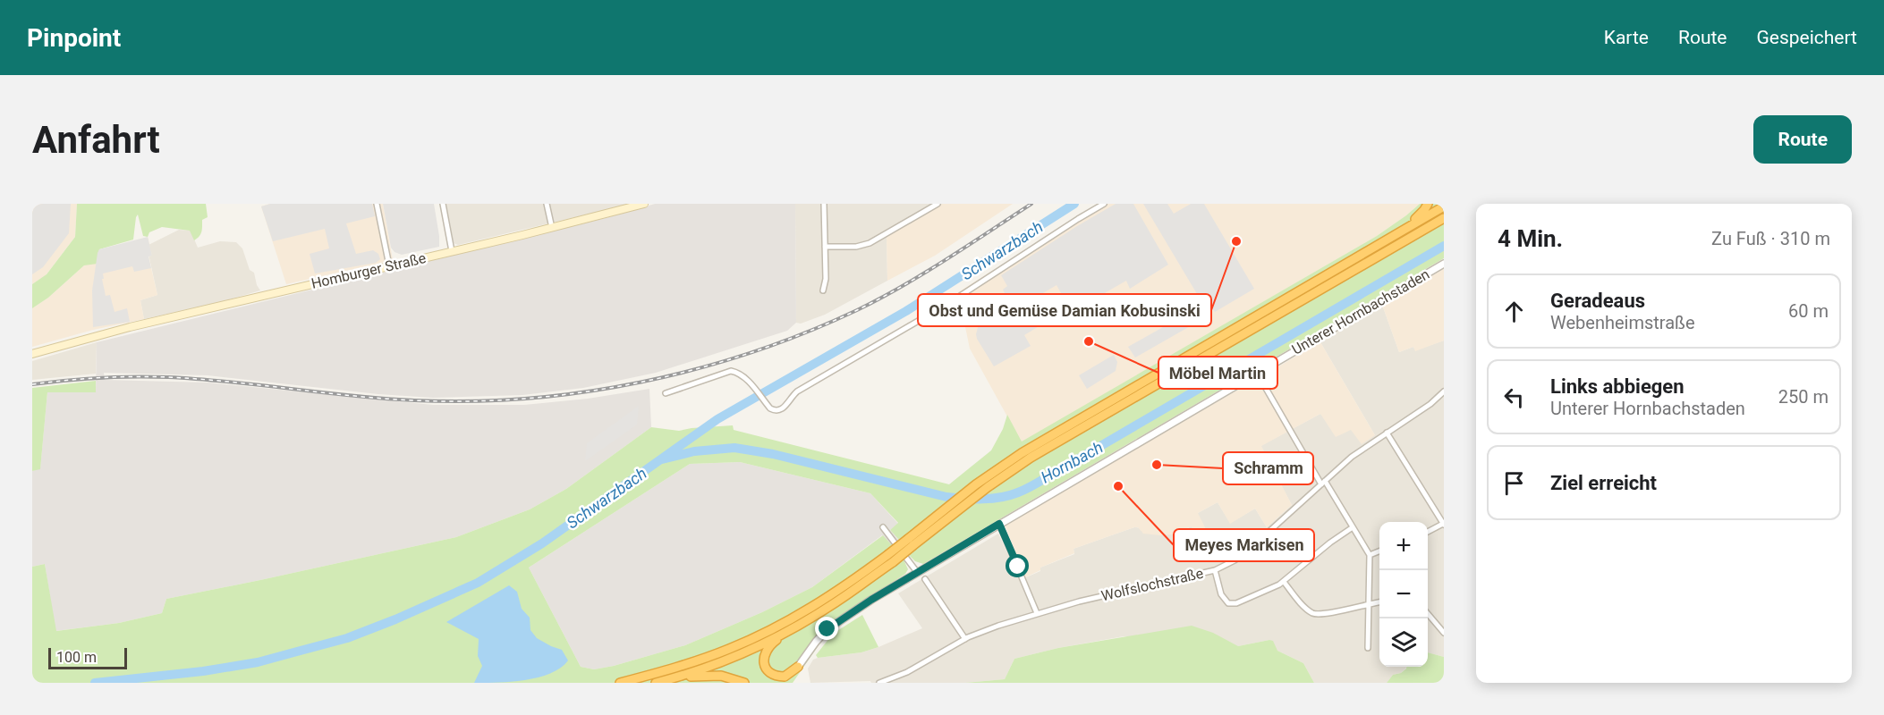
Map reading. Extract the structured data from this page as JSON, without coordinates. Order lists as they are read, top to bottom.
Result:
{
  "streets": {
    "main road": ["Homburger Straße"],
    "street": ["Unterer Hornbachstaden", "Wolfslochstraße"]
  },
  "water": ["Schwarzbach", "Hornbach"],
  "places": [
    "Obst und Gemüse Damian Kobusinski",
    "Möbel Martin",
    "Schramm",
    "Meyes Markisen"
  ],
  "scale_bar": "100 m",
  "page": {
    "header": "Pinpoint",
    "nav": ["Karte", "Route", "Gespeichert"],
    "buttons": "Route",
    "title": "Anfahrt",
    "heading": ["4 Min.", "Zu Fuß · 310 m"],
    "list": [
      ["Geradeaus", "Webenheimstraße", "60 m"],
      ["Links abbiegen", "Unterer Hornbachstaden", "250 m"],
      "Ziel erreicht"
    ],
    "map_buttons": ["+", "−"],
    "scale": "100 m"
  }
}
